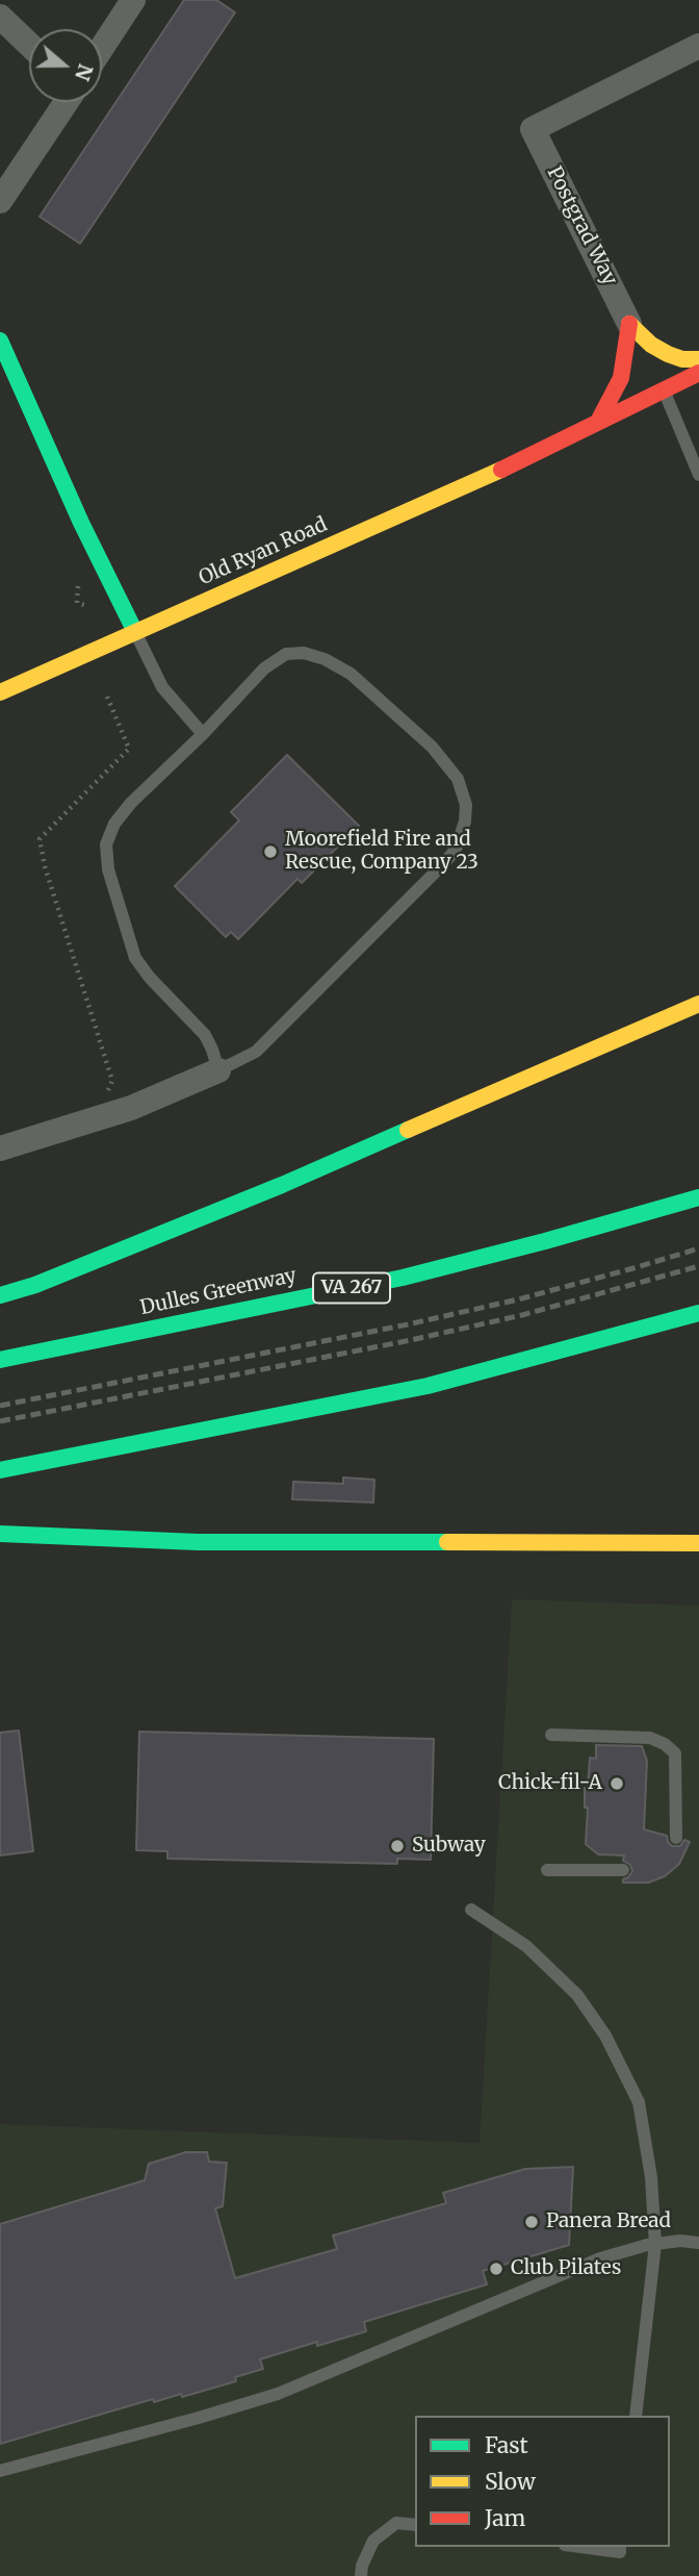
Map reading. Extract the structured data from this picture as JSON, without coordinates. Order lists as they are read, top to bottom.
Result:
{
  "streets": {
    "main road": ["Old Ryan Road", "VA 267", "Dulles Greenway"],
    "street": ["Postgrad Way"]
  },
  "places": [
    "Moorefield Fire and Rescue, Company 23",
    "Chick-fil-A",
    "Subway",
    "Panera Bread",
    "Club Pilates"
  ],
  "legend": ["Fast", "Slow", "Jam"],
  "north": "right"
}
